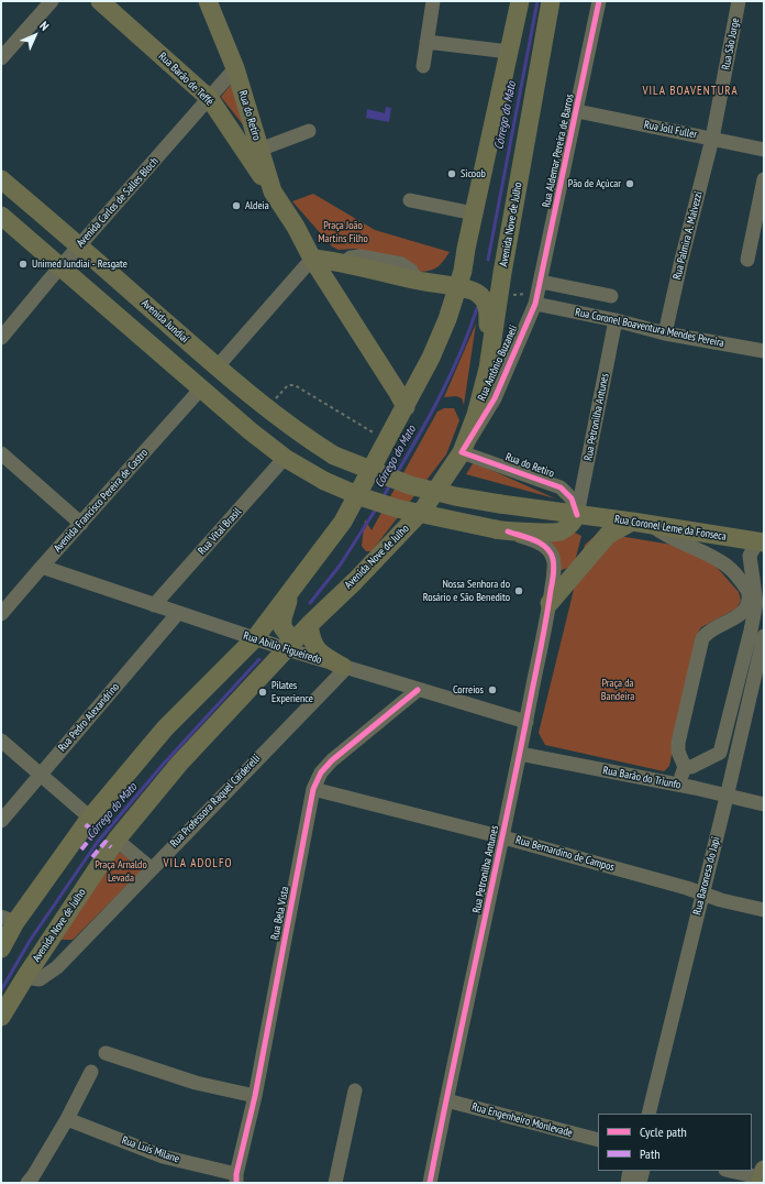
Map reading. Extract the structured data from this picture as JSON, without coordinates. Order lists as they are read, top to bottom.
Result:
{
  "streets": {
    "main road": [
      "Rua Barão de Teffé",
      "Rua do Retiro",
      "Avenida Nove de Julho",
      "Avenida Jundiaí",
      "Rua Coronel Leme da Fonseca"
    ],
    "street": [
      "Rua São Jorge",
      "Rua Joll Fuller",
      "Rua Aldemar Pereira de Barros",
      "Avenida Carlos de Salles Bloch",
      "Rua Palmira A. Malvezzi",
      "Rua Coronel Boaventura Mendes Pereira",
      "Rua Antônio Buzaneli",
      "Rua Petronilha Antunes",
      "Avenida Francisco Pereira de Castro",
      "Rua Vital Brasil",
      "Rua Abilio Figueiredo",
      "Rua Pedro Alexandrino",
      "Rua Barão do Triunfo",
      "Rua Professora Raquel Carderelli",
      "Rua Bernardino de Campos",
      "Rua Baronesa do Japi",
      "Rua Bela Vista",
      "Rua Engenheiro Monlevade",
      "Rua Luís Milane"
    ]
  },
  "crossings": [
    ["Rua São Jorge", "Rua Joll Fuller"],
    ["Rua São Jorge", "Rua Palmira A. Malvezzi"],
    ["Rua Barão de Teffé", "Rua do Retiro"],
    ["Rua Barão de Teffé", "Avenida Carlos de Salles Bloch"],
    ["Rua do Retiro", "Avenida Carlos de Salles Bloch"],
    ["Rua do Retiro", "Avenida Nove de Julho"],
    ["Rua do Retiro", "Avenida Jundiaí"],
    ["Rua do Retiro", "Rua Antônio Buzaneli"],
    ["Rua do Retiro", "Rua Petronilha Antunes"],
    ["Rua do Retiro", "Rua Coronel Leme da Fonseca"],
    ["Rua Joll Fuller", "Rua Aldemar Pereira de Barros"],
    ["Rua Joll Fuller", "Rua Palmira A. Malvezzi"],
    ["Rua Aldemar Pereira de Barros", "Rua Coronel Boaventura Mendes Pereira"],
    ["Rua Aldemar Pereira de Barros", "Rua Antônio Buzaneli"],
    ["Avenida Carlos de Salles Bloch", "Avenida Jundiaí"],
    ["Avenida Nove de Julho", "Rua Antônio Buzaneli"],
    ["Avenida Nove de Julho", "Rua Abilio Figueiredo"],
    ["Avenida Nove de Julho", "Rua Professora Raquel Carderelli"],
    ["Rua Palmira A. Malvezzi", "Rua Coronel Boaventura Mendes Pereira"],
    ["Avenida Jundiaí", "Rua Petronilha Antunes"],
    ["Avenida Jundiaí", "Rua Coronel Leme da Fonseca"],
    ["Rua Coronel Boaventura Mendes Pereira", "Rua Antônio Buzaneli"],
    ["Rua Coronel Boaventura Mendes Pereira", "Rua Petronilha Antunes"],
    ["Rua Petronilha Antunes", "Rua Coronel Leme da Fonseca"],
    ["Rua Petronilha Antunes", "Rua Abilio Figueiredo"],
    ["Rua Petronilha Antunes", "Rua Barão do Triunfo"],
    ["Rua Petronilha Antunes", "Rua Bernardino de Campos"],
    ["Rua Petronilha Antunes", "Rua Engenheiro Monlevade"],
    ["Avenida Francisco Pereira de Castro", "Rua Abilio Figueiredo"],
    ["Rua Vital Brasil", "Rua Abilio Figueiredo"],
    ["Rua Abilio Figueiredo", "Rua Pedro Alexandrino"],
    ["Rua Abilio Figueiredo", "Rua Professora Raquel Carderelli"],
    ["Rua Abilio Figueiredo", "Rua Bela Vista"],
    ["Rua Barão do Triunfo", "Rua Baronesa do Japi"],
    ["Rua Bernardino de Campos", "Rua Baronesa do Japi"],
    ["Rua Bernardino de Campos", "Rua Bela Vista"],
    ["Rua Bela Vista", "Rua Luís Milane"]
  ],
  "districts": ["VILA BOAVENTURA", "VILA ADOLFO"],
  "water": ["Córrego do Mato"],
  "parks": ["Praça João Martins Filho", "Praça da Bandeira", "Praça Arnaldo Levada"],
  "places": [
    "Sicoob",
    "Pão de Açúcar",
    "Aldeia",
    "Unimed Jundiaí - Resgate",
    "Nossa Senhora do Rosário e São Benedito",
    "Correios",
    "Pilates Experience"
  ],
  "legend": ["Cycle path", "Path"],
  "north": "top right"
}
